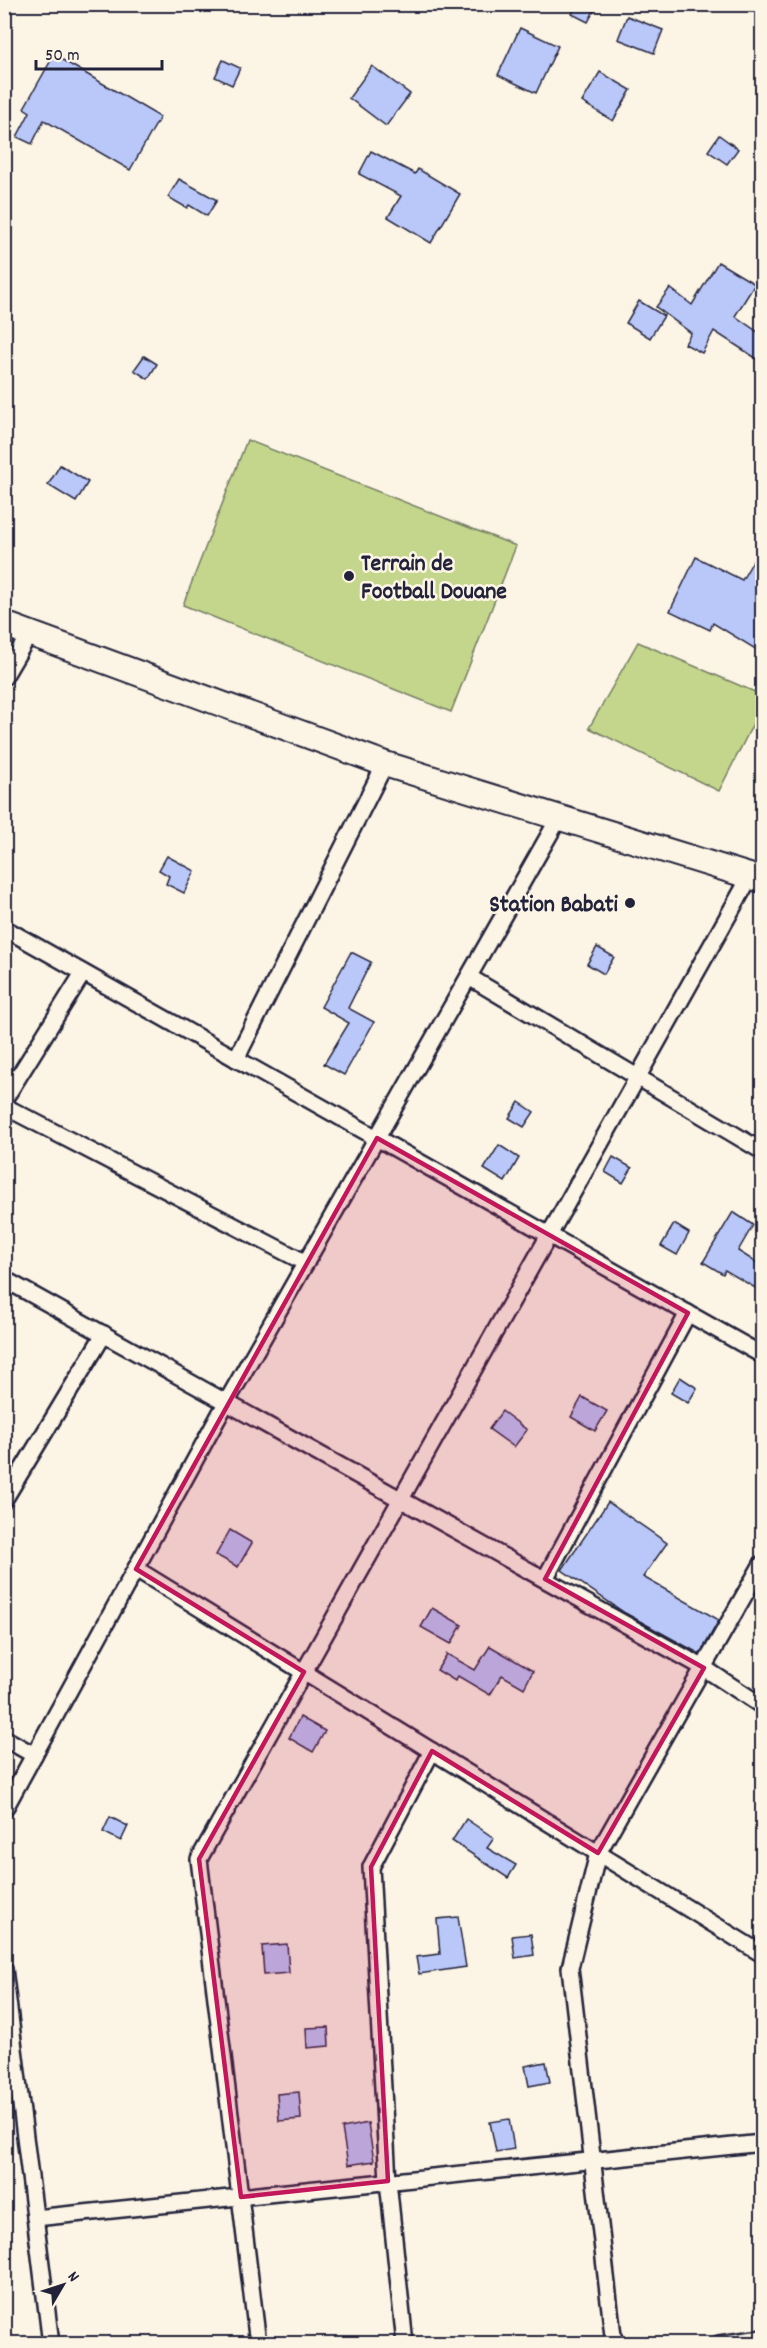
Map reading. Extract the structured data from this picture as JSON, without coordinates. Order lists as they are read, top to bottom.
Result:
{
  "places": ["Terrain de Football Douane", "Station Babati"],
  "scale_bar": "50 m",
  "north": "top right"
}
